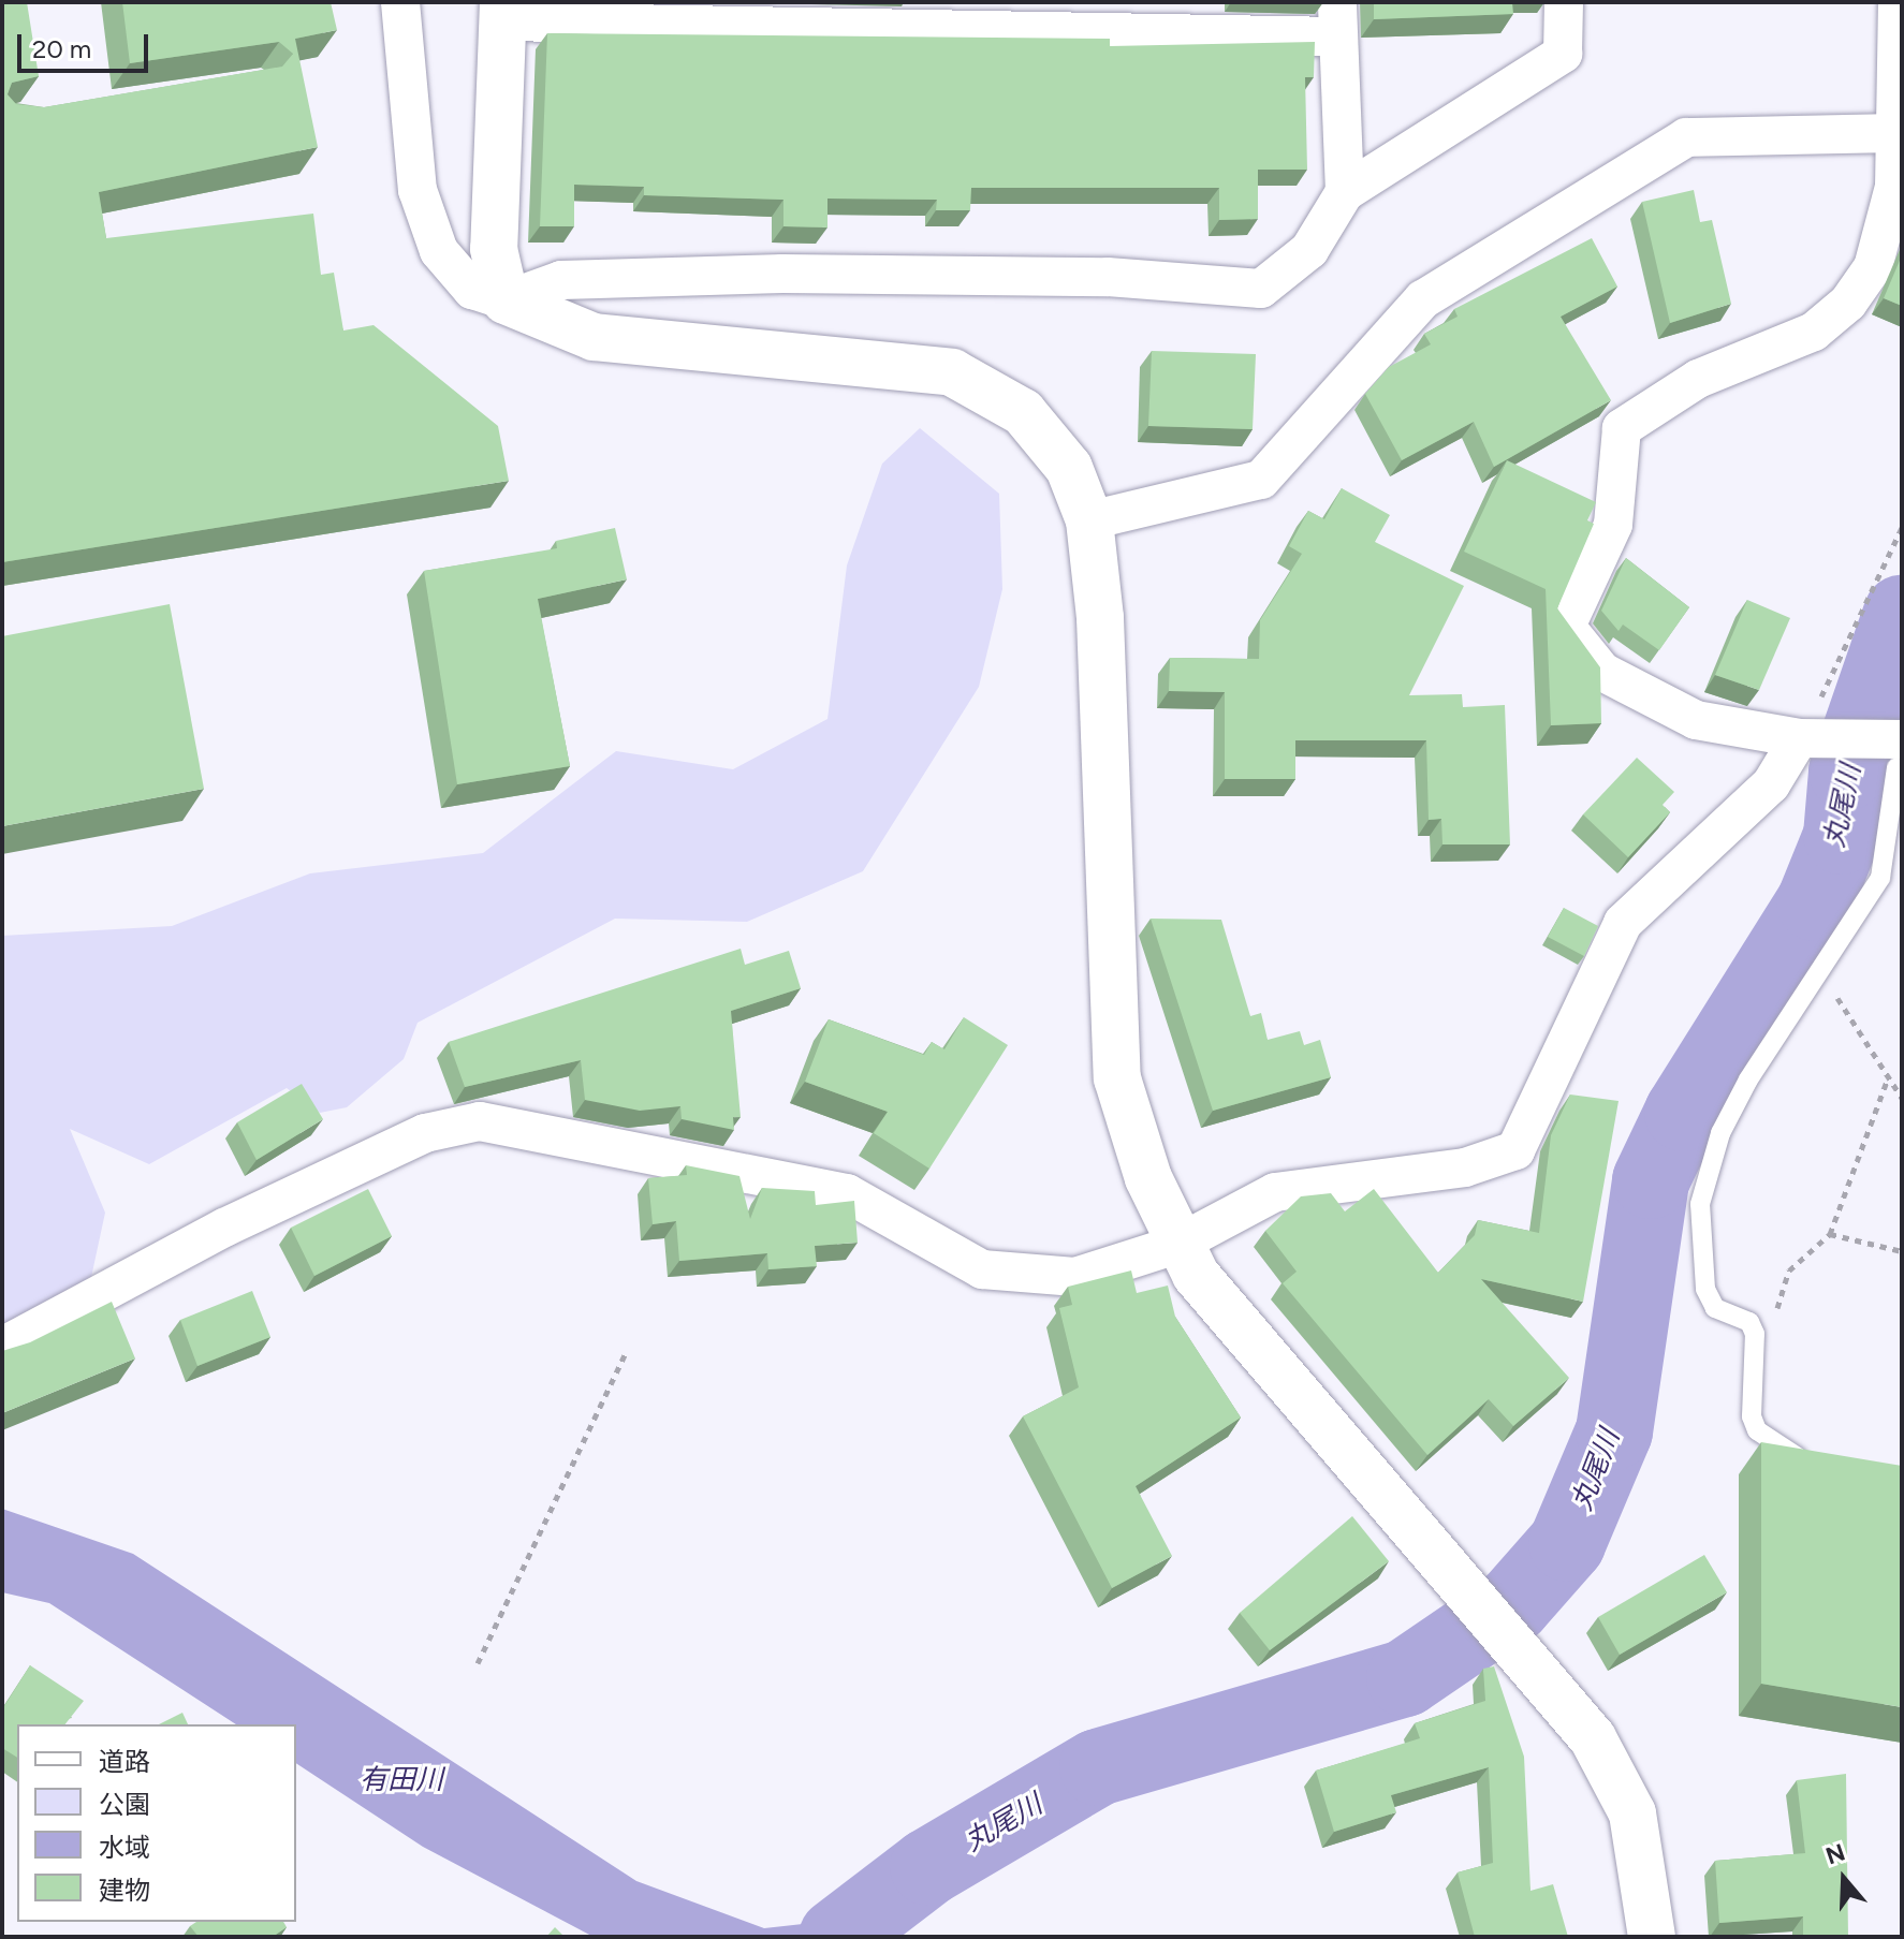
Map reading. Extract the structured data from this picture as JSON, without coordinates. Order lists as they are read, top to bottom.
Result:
{
  "water": ["丸尾川", "有田川"],
  "legend": [
    "道路",
    "公園",
    "水域",
    "建物"
  ],
  "scale_bar": "20 m",
  "north": "top"
}
